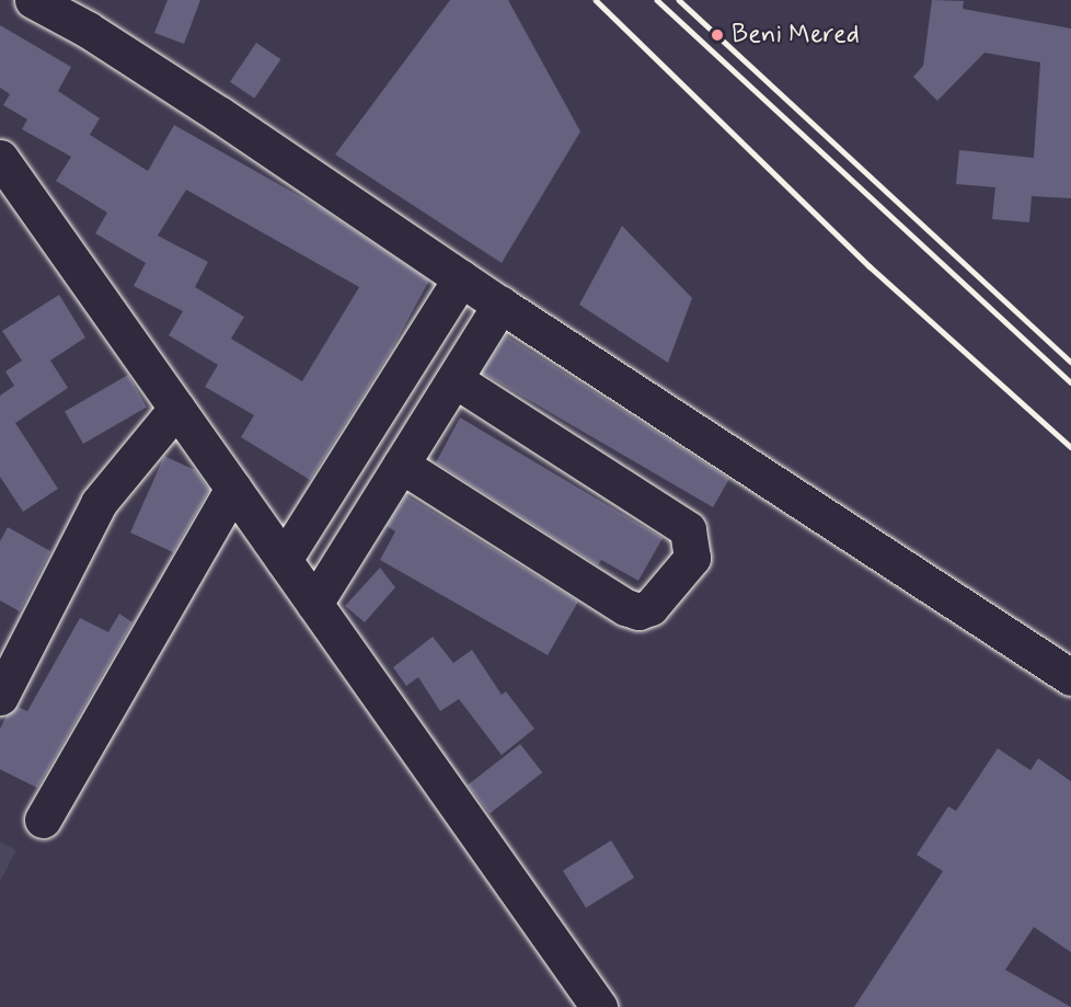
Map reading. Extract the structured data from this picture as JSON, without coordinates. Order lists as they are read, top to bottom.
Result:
{
  "places": ["Beni Mered"]
}
